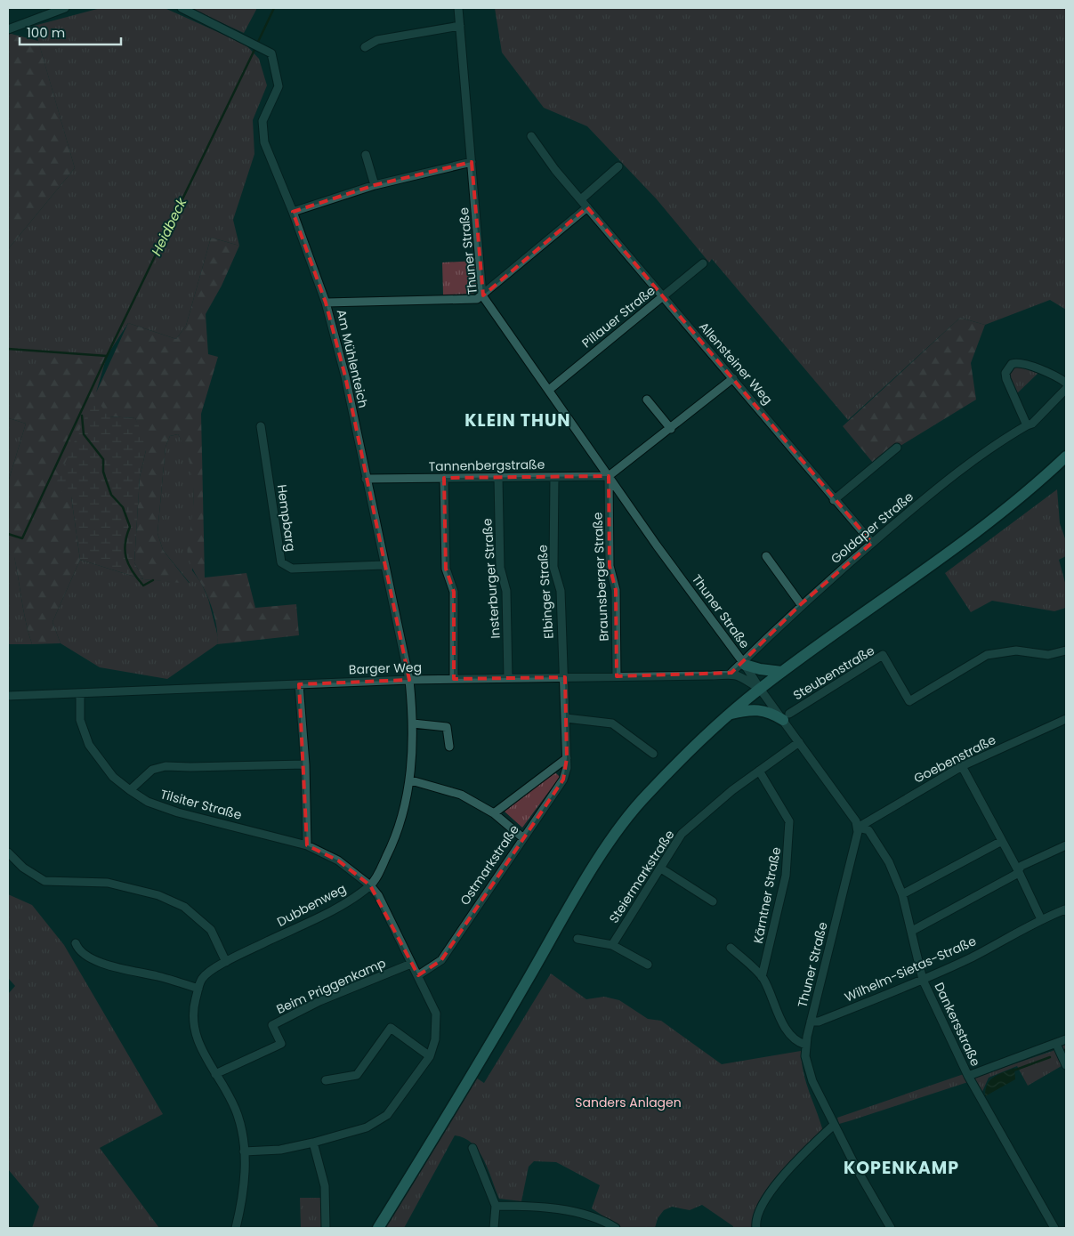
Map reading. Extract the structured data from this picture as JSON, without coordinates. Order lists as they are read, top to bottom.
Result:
{
  "streets": {
    "street": [
      "Thuner Straße",
      "Pillauer Straße",
      "Am Mühlenteich",
      "Allensteiner Weg",
      "Tannenbergstraße",
      "Hempbarg",
      "Goldaper Straße",
      "Braunsberger Straße",
      "Insterburger Straße",
      "Elbinger Straße",
      "Barger Weg",
      "Steubenstraße",
      "Goebenstraße",
      "Tilsiter Straße",
      "Ostmarkstraße",
      "Steiermarkstraße",
      "Kärntner Straße",
      "Dubbenweg",
      "Wilhelm-Sietas-Straße",
      "Beim Priggenkamp",
      "Dankersstraße"
    ]
  },
  "crossings": [
    ["Thuner Straße", "Pillauer Straße"],
    ["Thuner Straße", "Tannenbergstraße"],
    ["Thuner Straße", "Goldaper Straße"],
    ["Thuner Straße", "Braunsberger Straße"],
    ["Thuner Straße", "Barger Weg"],
    ["Thuner Straße", "Steubenstraße"],
    ["Thuner Straße", "Goebenstraße"],
    ["Thuner Straße", "Steiermarkstraße"],
    ["Thuner Straße", "Wilhelm-Sietas-Straße"],
    ["Thuner Straße", "Dankersstraße"],
    ["Pillauer Straße", "Allensteiner Weg"],
    ["Am Mühlenteich", "Tannenbergstraße"],
    ["Am Mühlenteich", "Hempbarg"],
    ["Am Mühlenteich", "Barger Weg"],
    ["Am Mühlenteich", "Dubbenweg"],
    ["Allensteiner Weg", "Goldaper Straße"],
    ["Tannenbergstraße", "Braunsberger Straße"],
    ["Tannenbergstraße", "Insterburger Straße"],
    ["Tannenbergstraße", "Elbinger Straße"],
    ["Goldaper Straße", "Barger Weg"],
    ["Braunsberger Straße", "Barger Weg"],
    ["Insterburger Straße", "Barger Weg"],
    ["Elbinger Straße", "Barger Weg"],
    ["Elbinger Straße", "Ostmarkstraße"],
    ["Barger Weg", "Tilsiter Straße"],
    ["Barger Weg", "Ostmarkstraße"],
    ["Barger Weg", "Dubbenweg"],
    ["Goebenstraße", "Dankersstraße"],
    ["Tilsiter Straße", "Ostmarkstraße"],
    ["Tilsiter Straße", "Dubbenweg"],
    ["Tilsiter Straße", "Beim Priggenkamp"],
    ["Steiermarkstraße", "Kärntner Straße"],
    ["Dubbenweg", "Beim Priggenkamp"],
    ["Wilhelm-Sietas-Straße", "Dankersstraße"]
  ],
  "districts": ["KLEIN THUN", "KOPENKAMP"],
  "water": ["Heidbeck"],
  "parks": ["Sanders Anlagen"],
  "scale_bar": "100 m"
}
